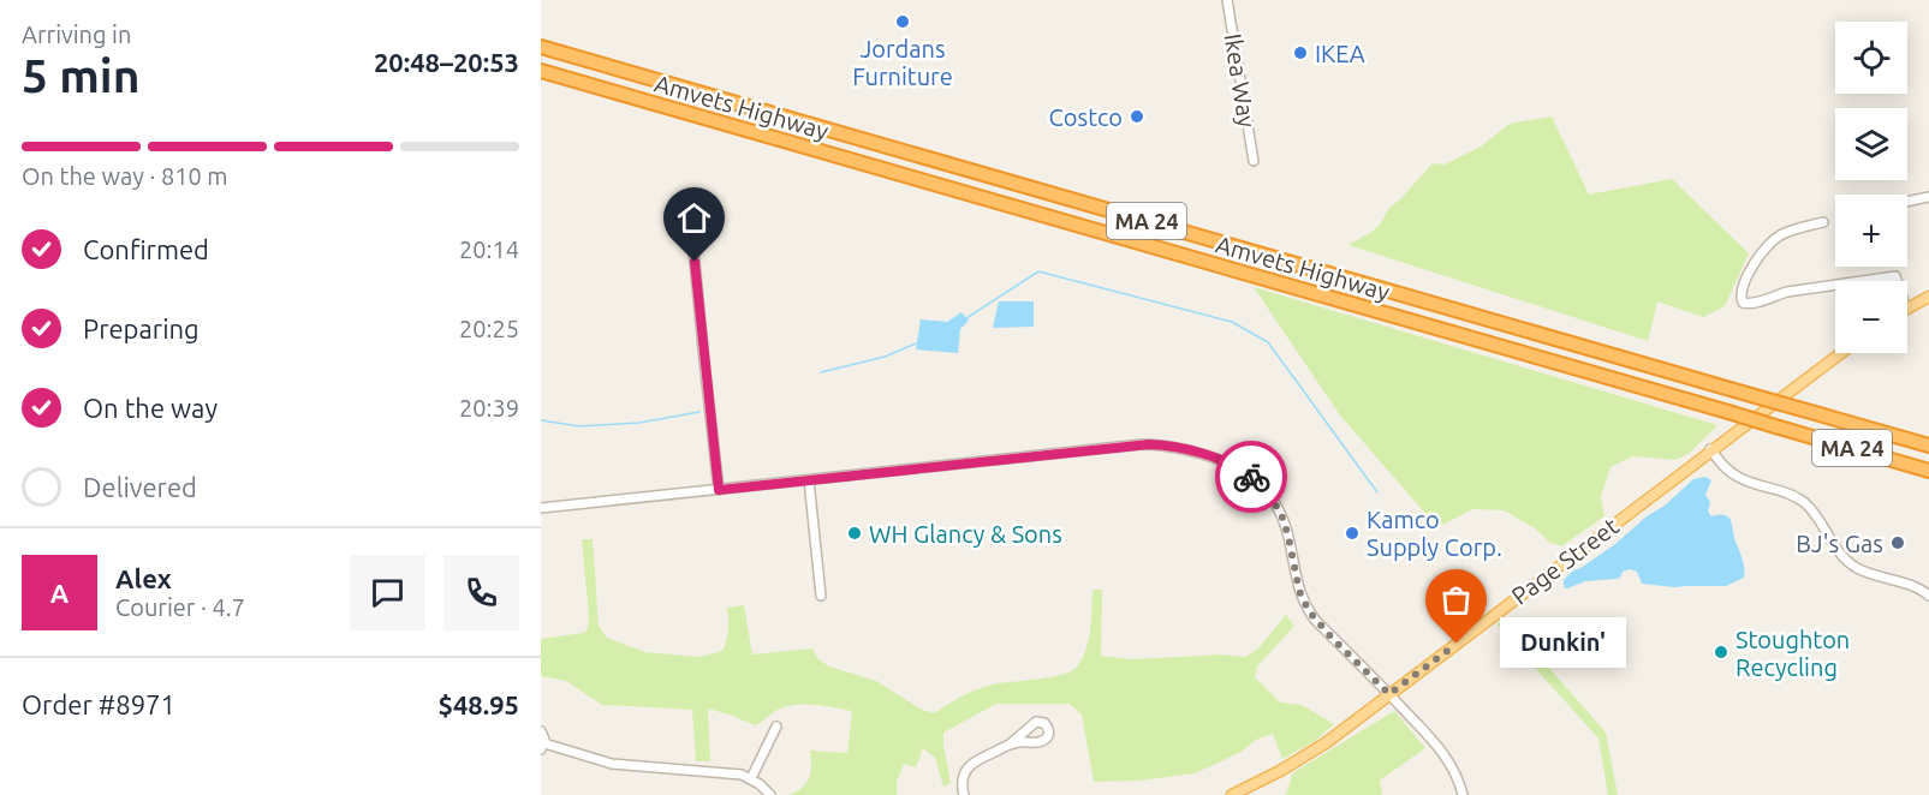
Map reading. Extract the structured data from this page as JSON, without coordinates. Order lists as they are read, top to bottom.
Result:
{
  "streets": {
    "highway": ["Amvets Highway", "MA 24"],
    "main road": ["Page Street"],
    "street": ["Ikea Way"]
  },
  "places": [
    "Jordans Furniture",
    "IKEA",
    "Costco",
    "WH Glancy & Sons",
    "Kamco Supply Corp.",
    "BJ's Gas",
    "Dunkin'",
    "Stoughton Recycling"
  ],
  "page": {
    "heading": ["5 min", "Arriving in", "20:48–20:53"],
    "panel": [
      "Alex",
      "Courier · 4.7",
      "Order #8971",
      "$48.95"
    ],
    "map_buttons": ["+", "−"],
    "bar": "On the way · 810 m",
    "list": [
      ["Confirmed", "20:14"],
      ["Preparing", "20:25"],
      ["On the way", "20:39"],
      "Delivered"
    ],
    "round": "A",
    "bubble": "Dunkin'"
  }
}
